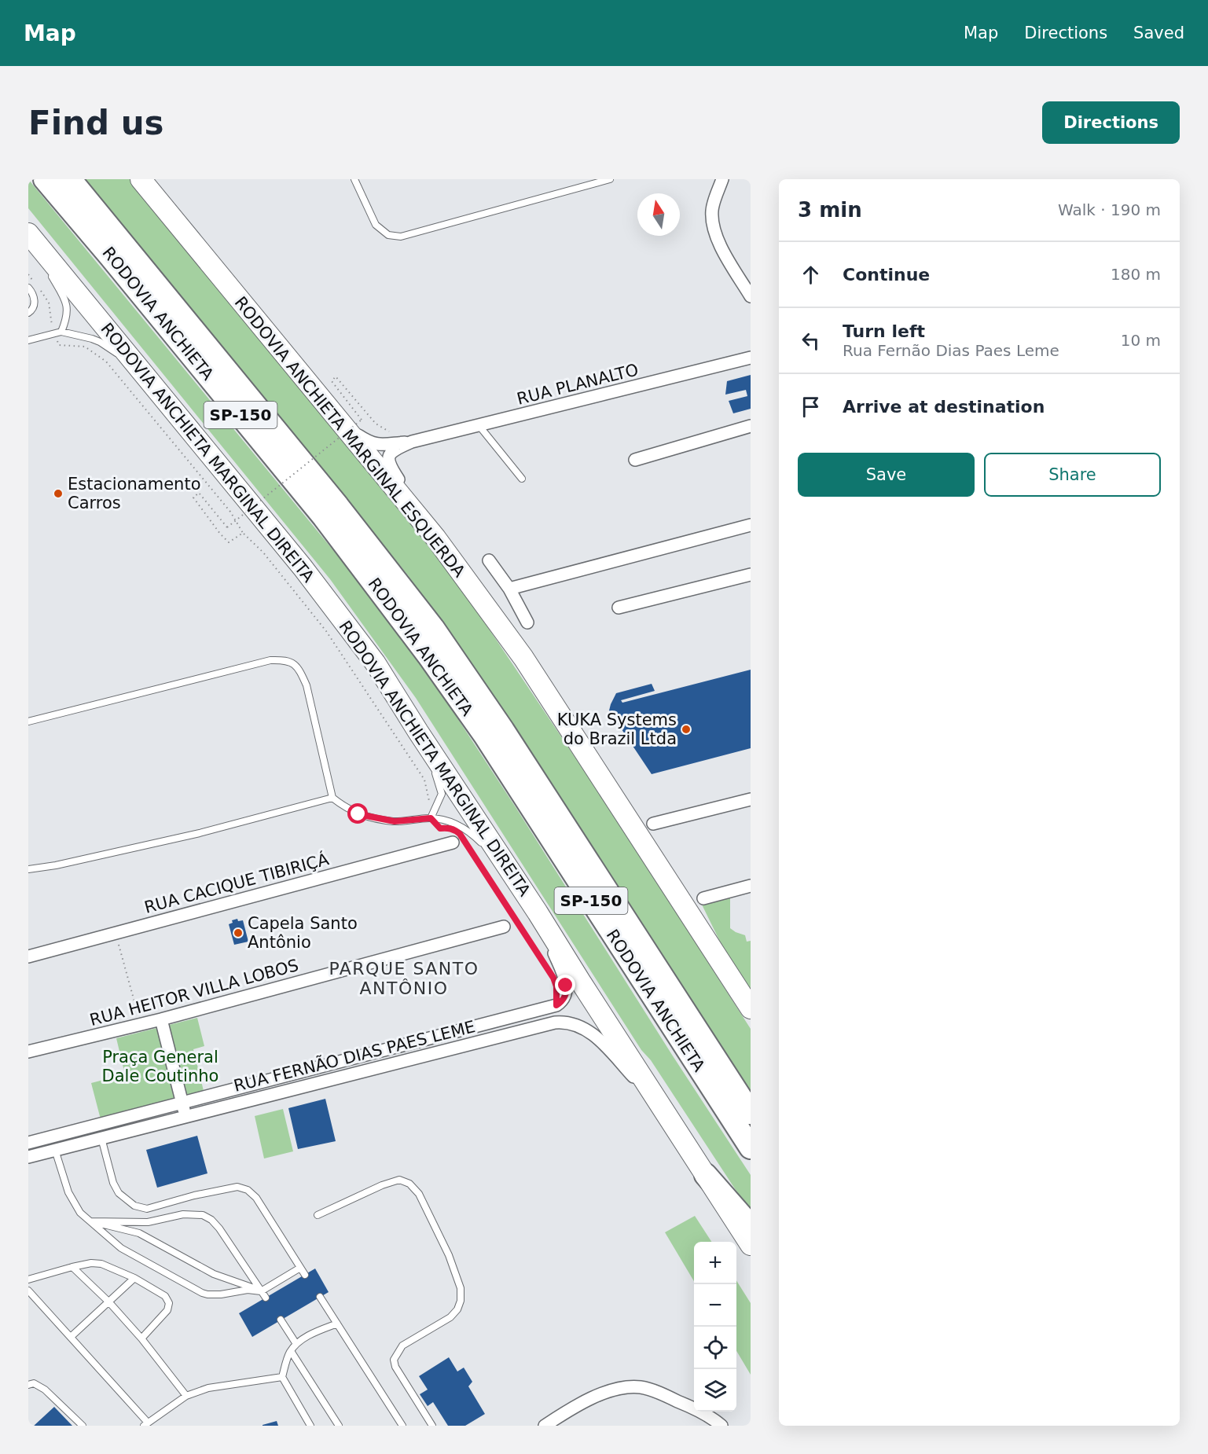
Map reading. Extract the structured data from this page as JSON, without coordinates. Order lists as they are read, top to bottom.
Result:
{
  "streets": {
    "highway": [
      "RODOVIA ANCHIETA",
      "SP-150",
      "RODOVIA ANCHIETA MARGINAL ESQUERDA",
      "RODOVIA ANCHIETA MARGINAL DIREITA"
    ],
    "street": [
      "RUA PLANALTO",
      "RUA CACIQUE TIBIRIÇÁ",
      "RUA HEITOR VILLA LOBOS",
      "RUA FERNÃO DIAS PAES LEME"
    ]
  },
  "crossings": [
    ["RUA PLANALTO", "RODOVIA ANCHIETA MARGINAL ESQUERDA"],
    ["RODOVIA ANCHIETA MARGINAL DIREITA", "RUA FERNÃO DIAS PAES LEME"]
  ],
  "districts": ["PARQUE SANTO ANTÔNIO"],
  "parks": ["Praça General Dale Coutinho"],
  "places": ["Estacionamento Carros", "KUKA Systems do Brazil Ltda", "Capela Santo Antônio"],
  "north": "top",
  "page": {
    "header": "Map",
    "nav": ["Map", "Directions", "Saved"],
    "buttons": [
      "Directions",
      ["Save", "Share"]
    ],
    "title": "Find us",
    "heading": ["3 min", "Walk · 190 m"],
    "list": [
      ["Continue", "180 m"],
      ["Turn left", "Rua Fernão Dias Paes Leme", "10 m"],
      "Arrive at destination"
    ],
    "map_buttons": ["+", "−"]
  }
}
